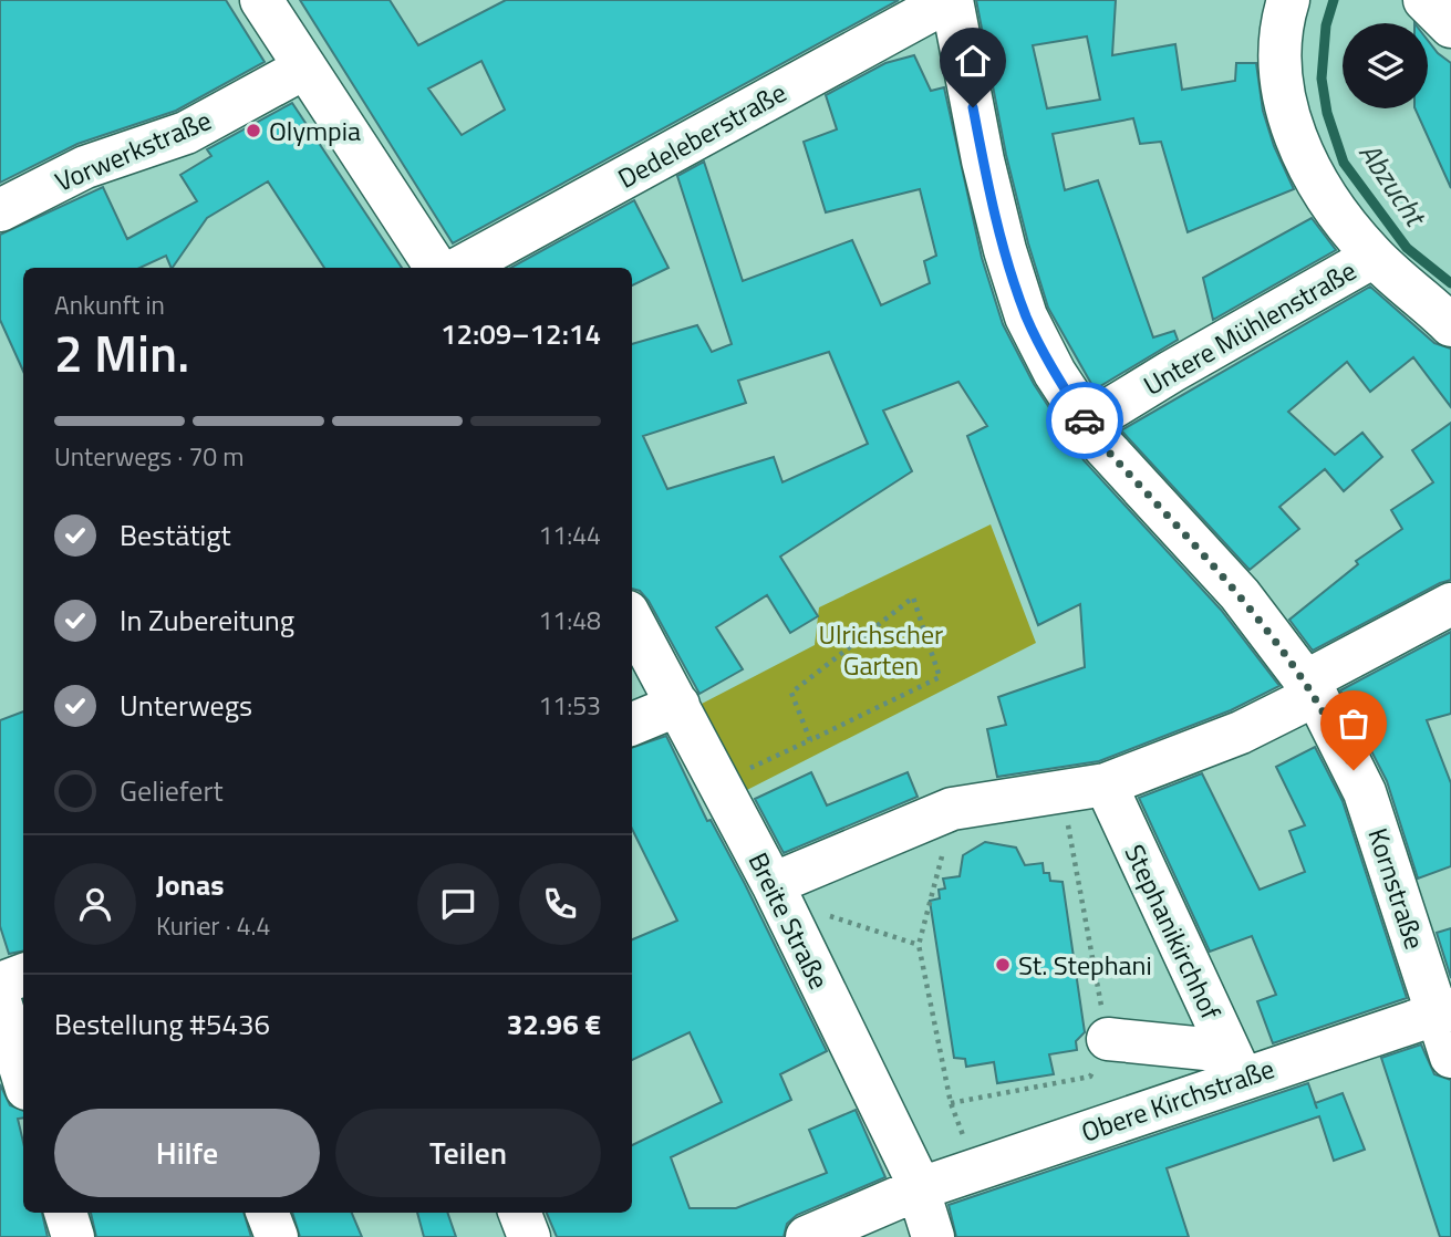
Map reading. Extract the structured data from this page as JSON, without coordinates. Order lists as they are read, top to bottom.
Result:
{
  "streets": {
    "street": [
      "Dedeleberstraße",
      "Vorwerkstraße",
      "Untere Mühlenstraße",
      "Kornstraße",
      "Breite Straße",
      "Stephanikirchhof",
      "Obere Kirchstraße"
    ]
  },
  "crossings": [
    ["Dedeleberstraße", "Kornstraße"],
    ["Untere Mühlenstraße", "Kornstraße"],
    ["Kornstraße", "Obere Kirchstraße"],
    ["Breite Straße", "Obere Kirchstraße"],
    ["Stephanikirchhof", "Obere Kirchstraße"]
  ],
  "water": ["Abzucht"],
  "parks": ["Ulrichscher Garten"],
  "places": ["Olympia", "St. Stephani"],
  "page": {
    "heading": ["2 Min.", "Ankunft in", "12:09–12:14"],
    "panel": [
      "Jonas",
      "Kurier · 4.4",
      "Bestellung #5436",
      "32.96 €"
    ],
    "bar": "Unterwegs · 70 m",
    "list": [
      ["Bestätigt", "11:44"],
      ["In Zubereitung", "11:48"],
      ["Unterwegs", "11:53"],
      "Geliefert"
    ],
    "buttons": ["Hilfe", "Teilen"]
  }
}
